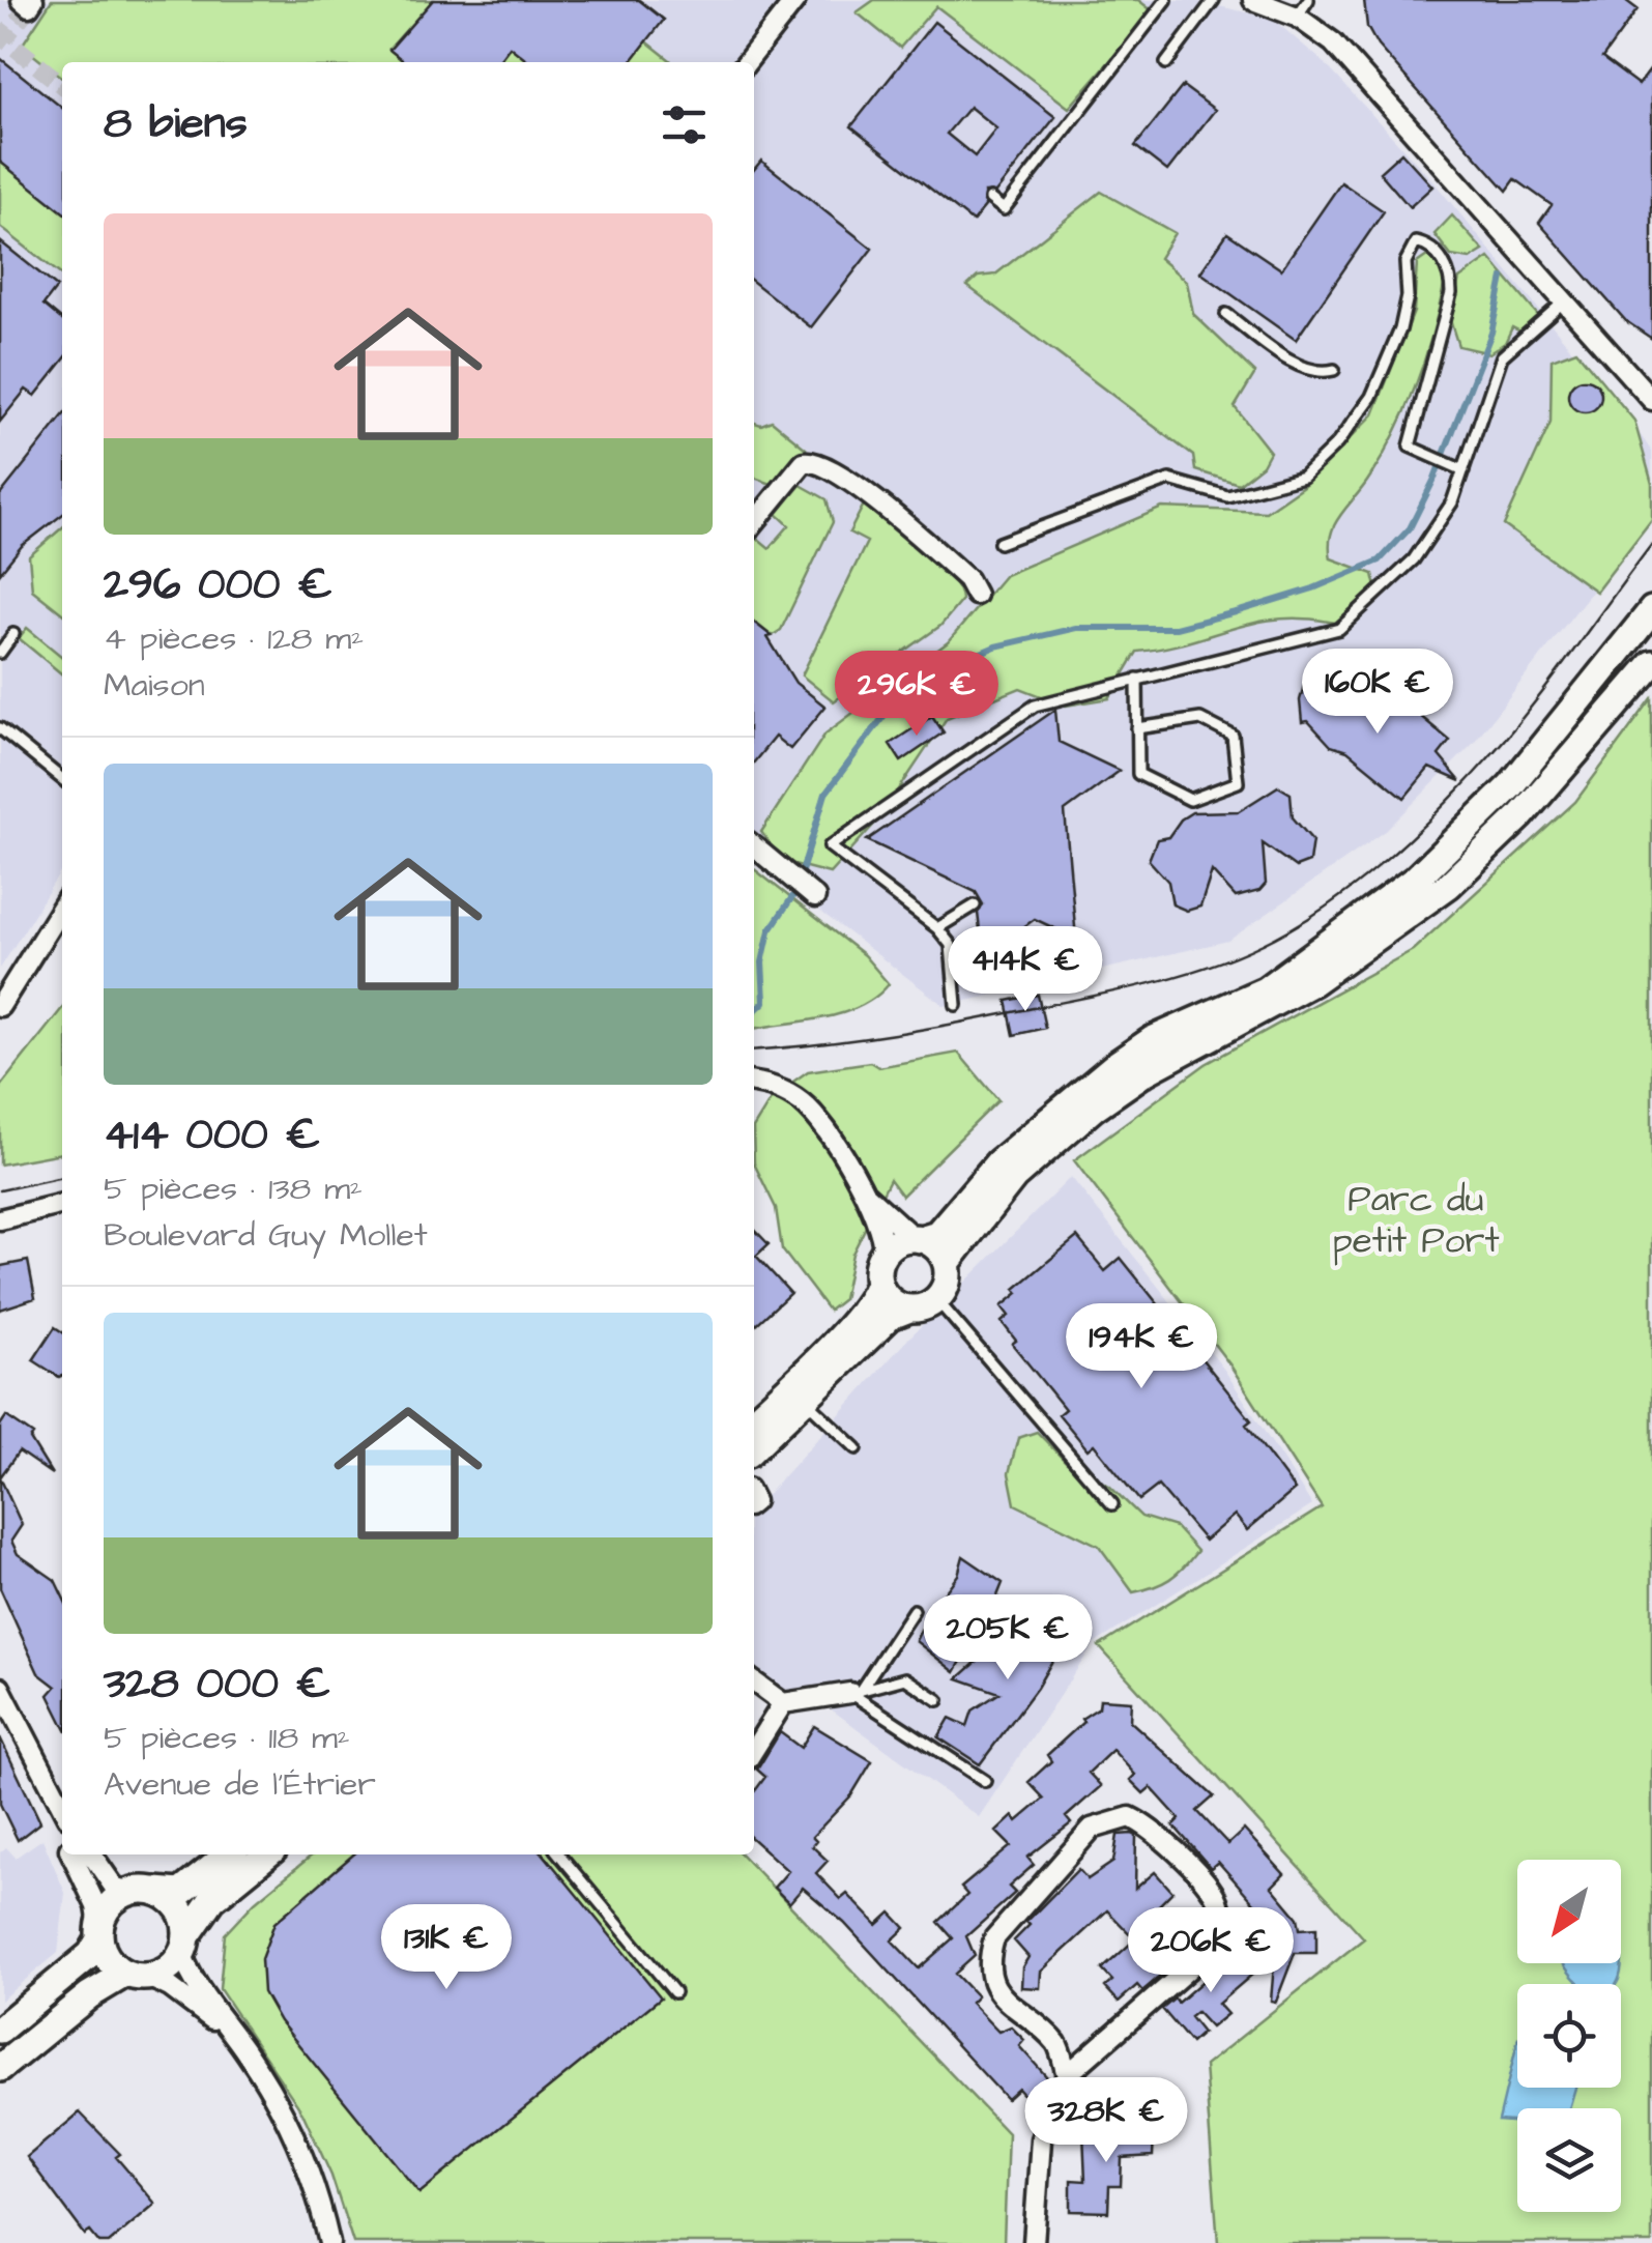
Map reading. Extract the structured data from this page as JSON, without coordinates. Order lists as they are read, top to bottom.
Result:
{
  "parks": ["Parc du petit Port"],
  "north": "bottom left",
  "page": {
    "heading": "8 biens",
    "list": [
      {
        "name": "296 000 €",
        "note": "4 pièces · 128 m² · Maison"
      },
      {
        "name": "414 000 €",
        "note": "5 pièces · 138 m² · Boulevard Guy Mollet"
      },
      {
        "name": "328 000 €",
        "note": "5 pièces · 118 m² · Avenue de l'Étrier"
      }
    ],
    "price": [
      "160K €",
      "296K €",
      "414K €",
      "194K €",
      "205K €",
      "131K €",
      "206K €",
      "328K €"
    ]
  }
}
